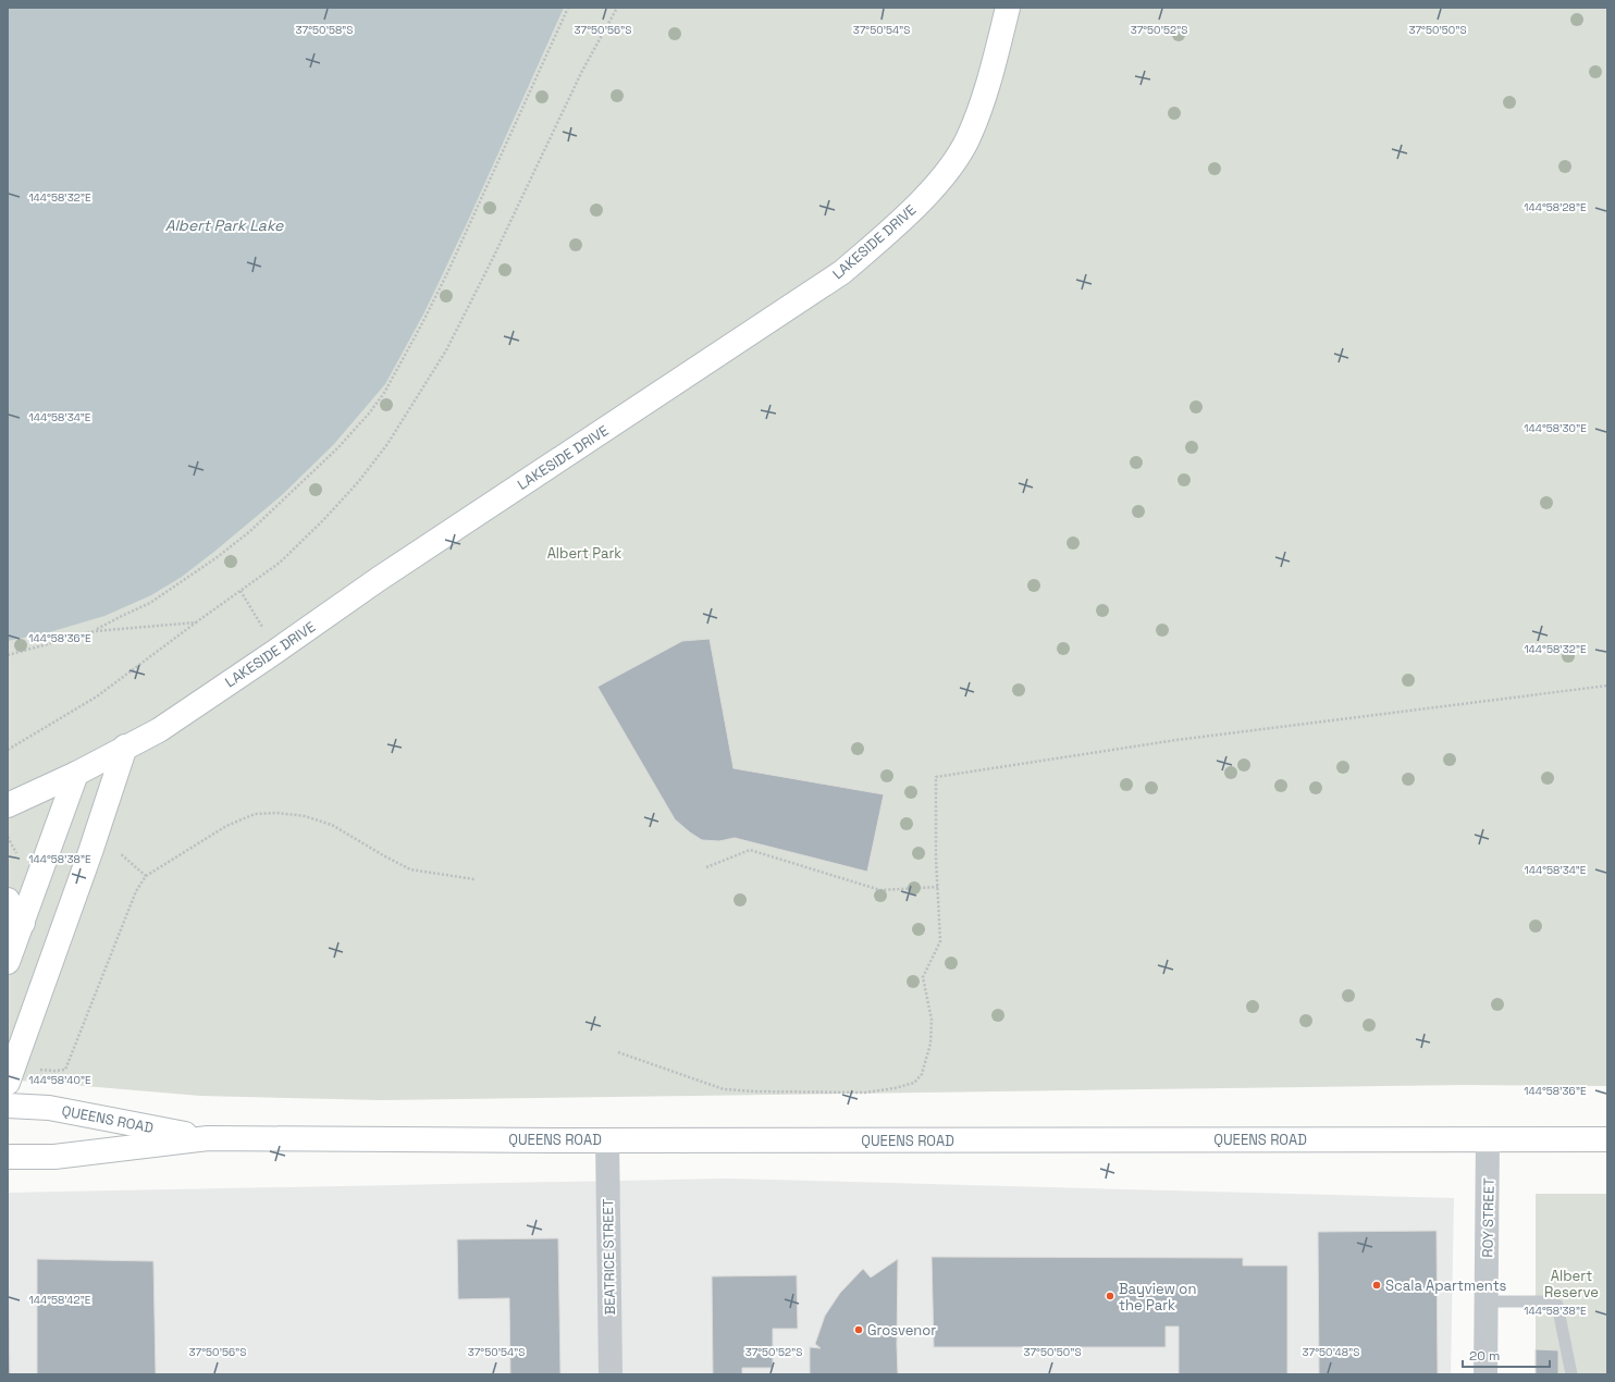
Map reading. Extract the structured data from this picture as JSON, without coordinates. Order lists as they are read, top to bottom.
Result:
{
  "streets": {
    "main road": ["LAKESIDE DRIVE", "QUEENS ROAD"],
    "street": ["ROY STREET", "BEATRICE STREET"]
  },
  "crossings": [
    ["QUEENS ROAD", "ROY STREET"],
    ["QUEENS ROAD", "BEATRICE STREET"]
  ],
  "water": ["Albert Park Lake"],
  "parks": ["Albert Park", "Albert Reserve"],
  "places": ["Scala Apartments", "Bayview on the Park", "Grosvenor"],
  "scale_bar": "20 m",
  "coordinates": [
    "37°50'58\"S",
    "37°50'56\"S",
    "37°50'54\"S",
    "37°50'52\"S",
    "37°50'50\"S",
    "144°58'32\"E",
    "144°58'28\"E",
    "144°58'34\"E",
    "144°58'30\"E",
    "144°58'36\"E",
    "144°58'38\"E",
    "144°58'40\"E",
    "144°58'42\"E",
    "37°50'48\"S"
  ]
}
